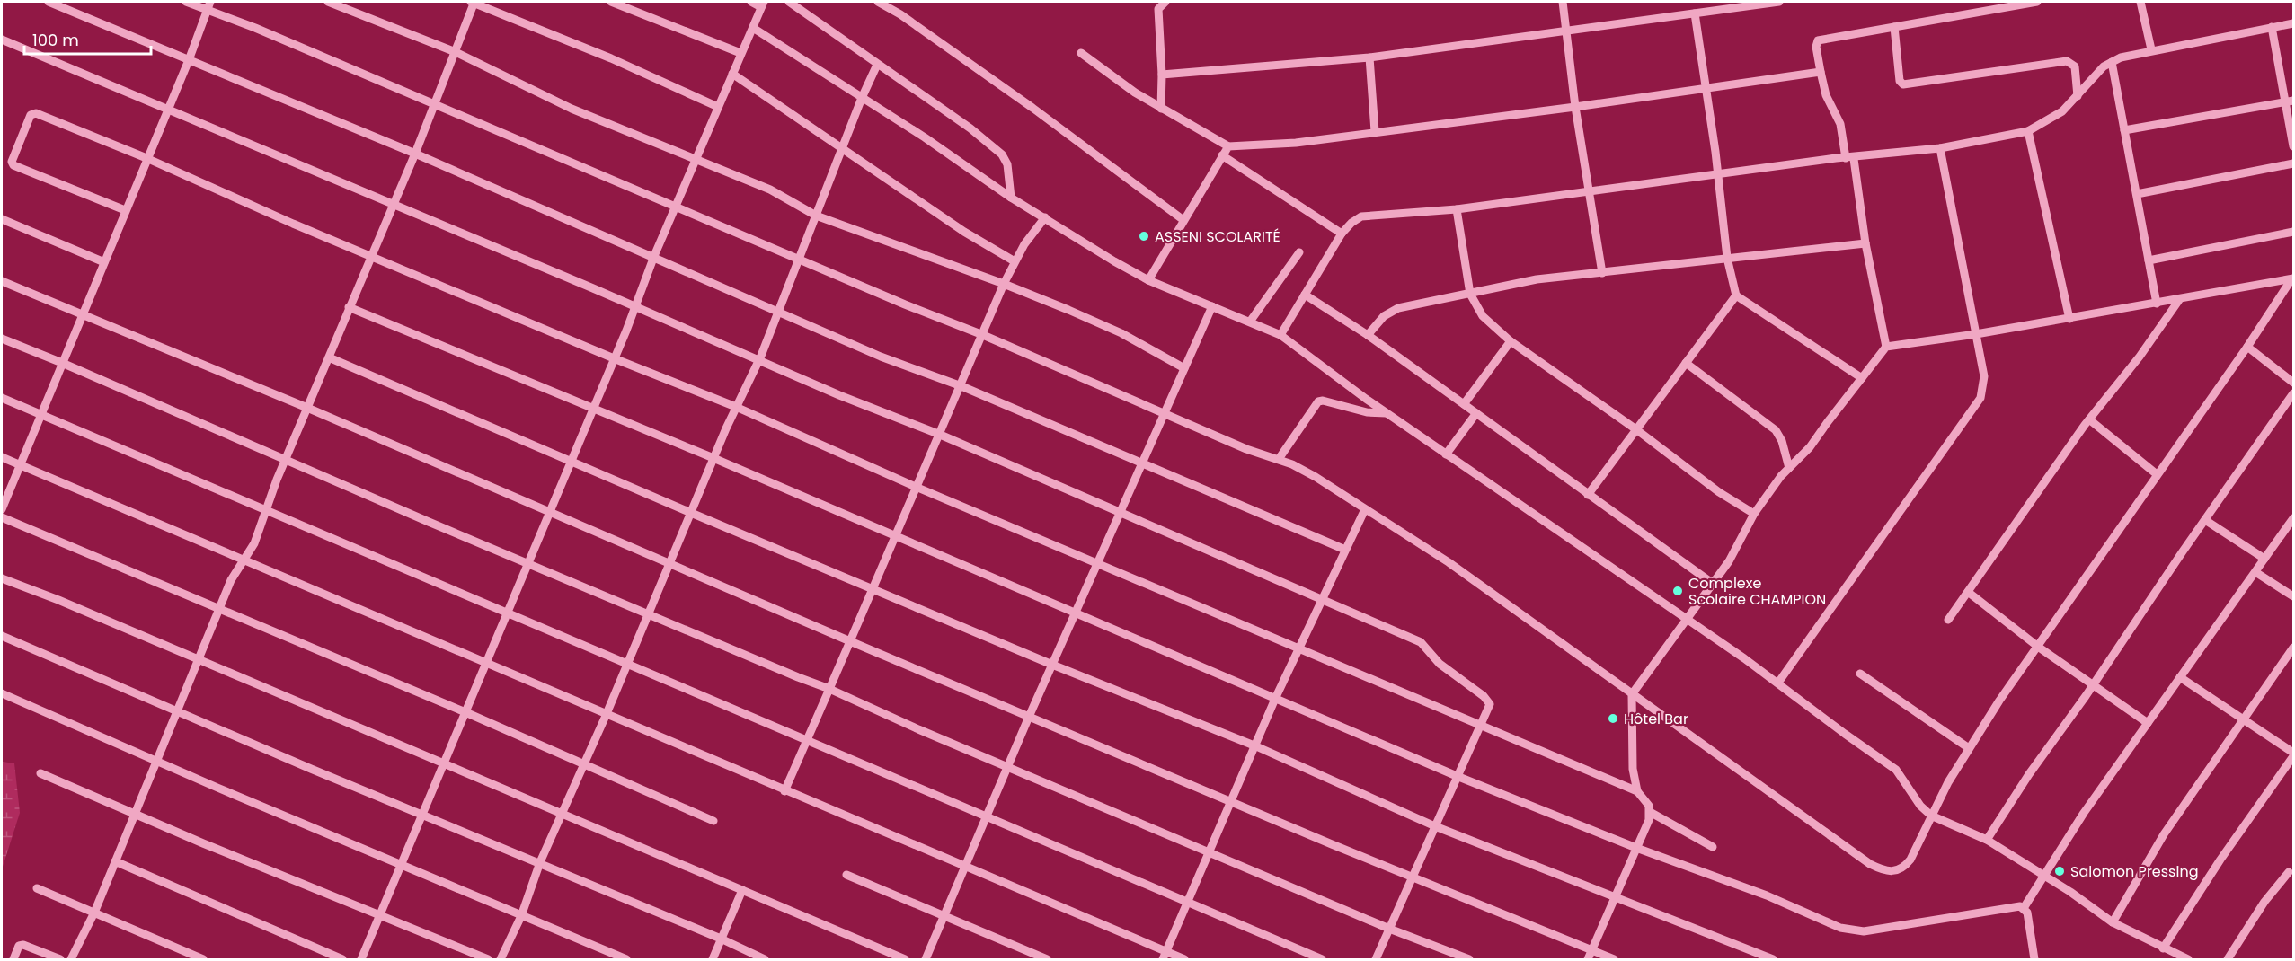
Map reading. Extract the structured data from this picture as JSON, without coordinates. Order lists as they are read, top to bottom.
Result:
{
  "places": [
    "ASSENI SCOLARITÉ",
    "Complexe Scolaire CHAMPION",
    "Hôtel Bar",
    "Salomon Pressing"
  ],
  "scale_bar": "100 m"
}
